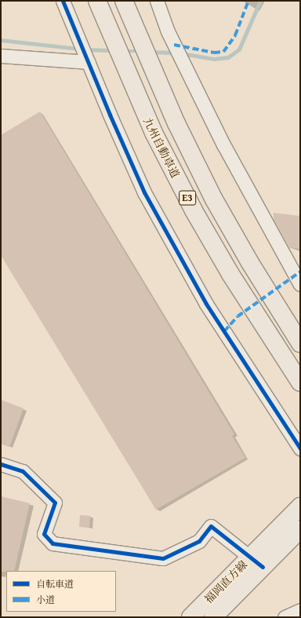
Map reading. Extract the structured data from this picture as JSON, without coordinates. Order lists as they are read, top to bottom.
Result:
{
  "streets": {
    "main road": ["九州自動車道", "E3", "福岡直方線"]
  },
  "legend": ["自転車道", "小道"]
}
